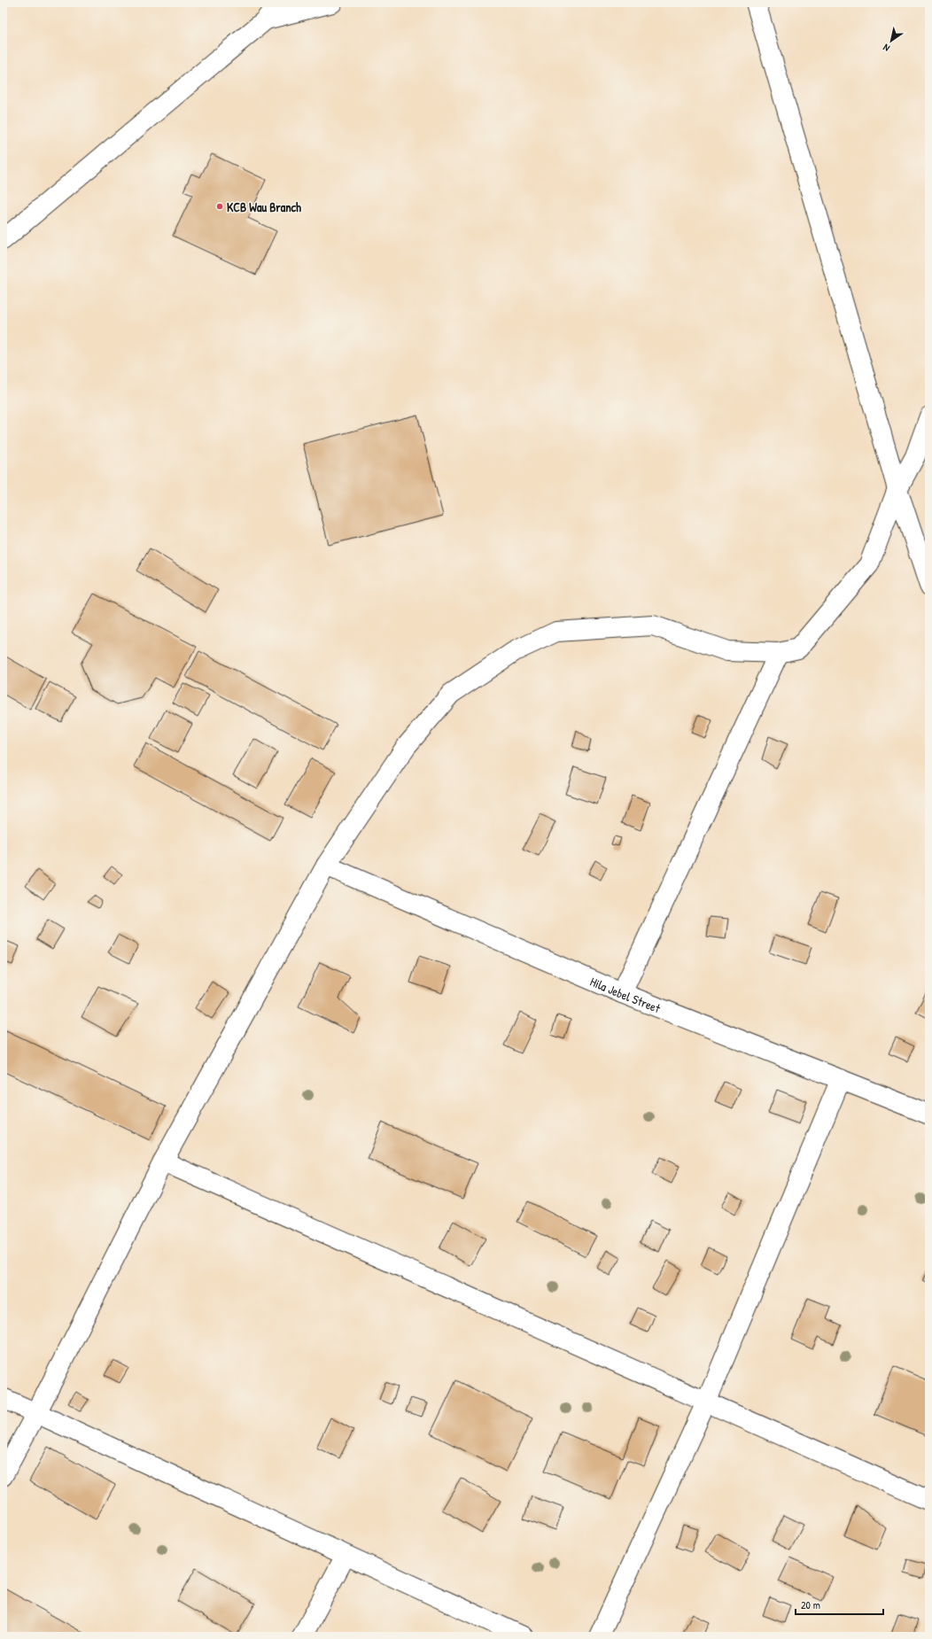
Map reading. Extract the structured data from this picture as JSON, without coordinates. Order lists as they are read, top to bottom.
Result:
{
  "streets": {
    "street": ["Hila Jebel Street"]
  },
  "places": ["KCB Wau Branch"],
  "scale_bar": "20 m",
  "north": "bottom left"
}
